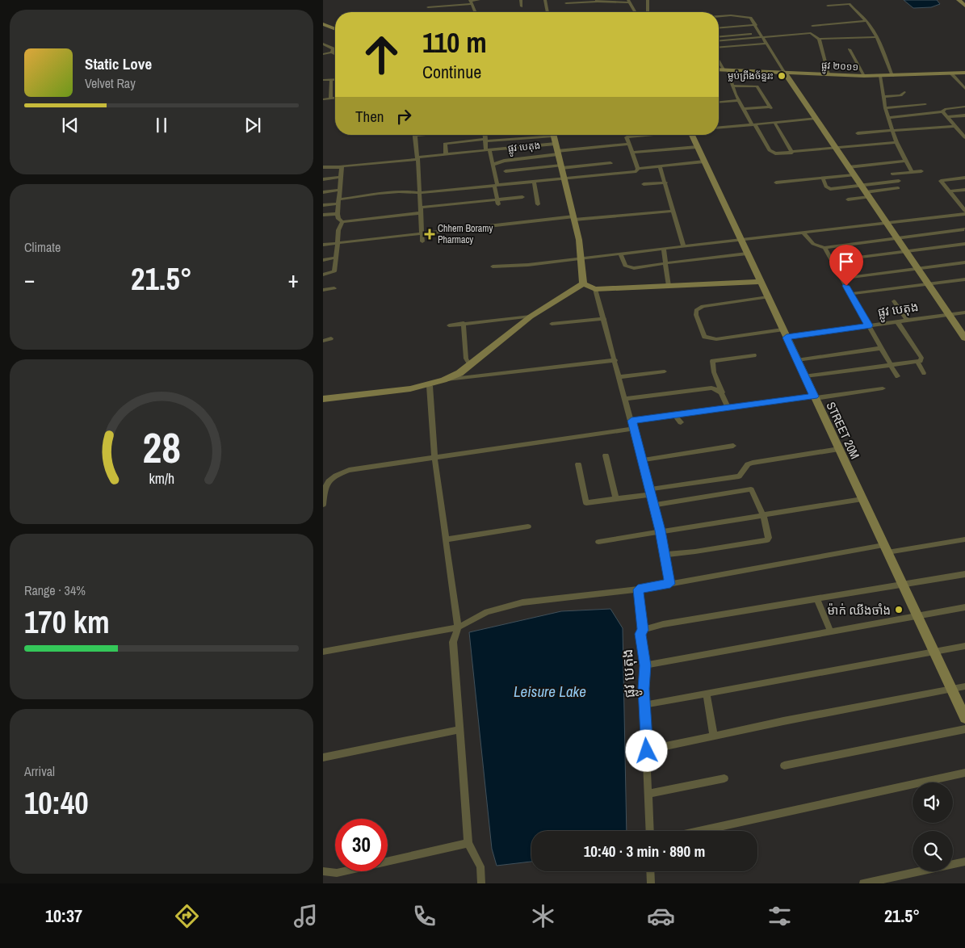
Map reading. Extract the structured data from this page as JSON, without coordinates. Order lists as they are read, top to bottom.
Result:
{
  "streets": {
    "street": ["ផ្លូវ ២០១១", "ផ្លូវ បេតុង", "STREET 20M"]
  },
  "crossings": [
    ["ផ្លូវ បេតុង", "STREET 20M"]
  ],
  "water": ["Leisure Lake"],
  "places": {
    "other": ["ម្លប់ព្រីងច័ន្ទរះ", "ម៉ាក់ ឈីងចាំង"],
    "health": ["Chhem Boramy Pharmacy"]
  },
  "page": {
    "turn": ["110 m", "Continue"],
    "song": ["Static Love", "Velvet Ray"],
    "then": "Then",
    "tile": [
      "Climate",
      ["Range · 34%", "170 km"],
      ["Arrival", "10:40"]
    ],
    "heat": ["−", "21.5°", "+"],
    "limit": "30",
    "trip": "10:40 · 3 min · 890 m",
    "tabs": ["10:37", "21.5°"],
    "gauge": ["28", "km/h"]
  }
}
